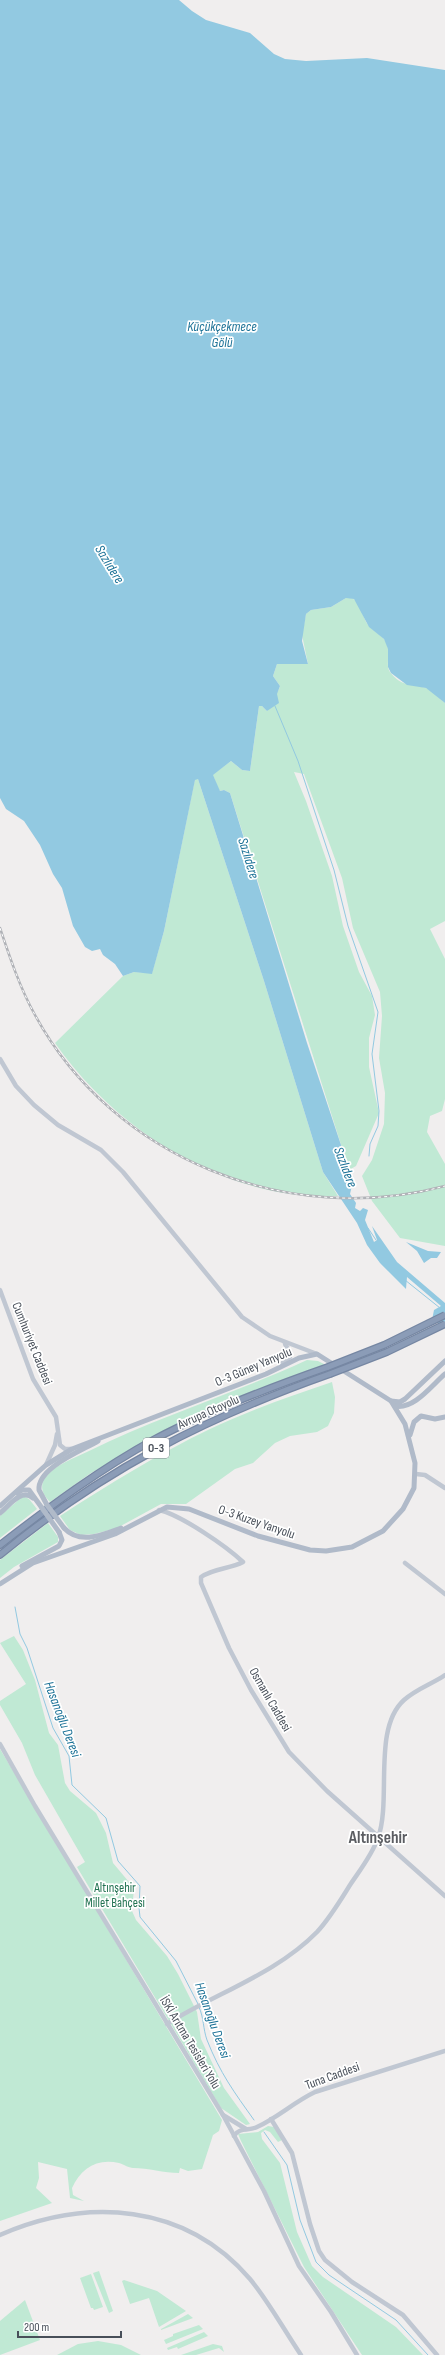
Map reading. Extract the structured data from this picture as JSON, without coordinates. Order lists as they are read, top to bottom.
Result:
{
  "streets": {
    "highway": ["Avrupa Otoyolu", "O-3"],
    "main road": ["O-3 Güney Yanyolu", "O-3 Kuzey Yanyolu"],
    "street": [
      "Cumhuriyet Caddesi",
      "Osmanlı Caddesi",
      "İSKİ Arıtma Tesisleri Yolu",
      "Tuna Caddesi"
    ]
  },
  "crossings": [
    ["İSKİ Arıtma Tesisleri Yolu", "Tuna Caddesi"]
  ],
  "districts": ["Altınşehir"],
  "water": ["Küçükçekmece Gölü", "Sazlıdere", "Hasanoğlu Deresi"],
  "parks": ["Altınşehir Millet Bahçesi"],
  "scale_bar": "200 m"
}
